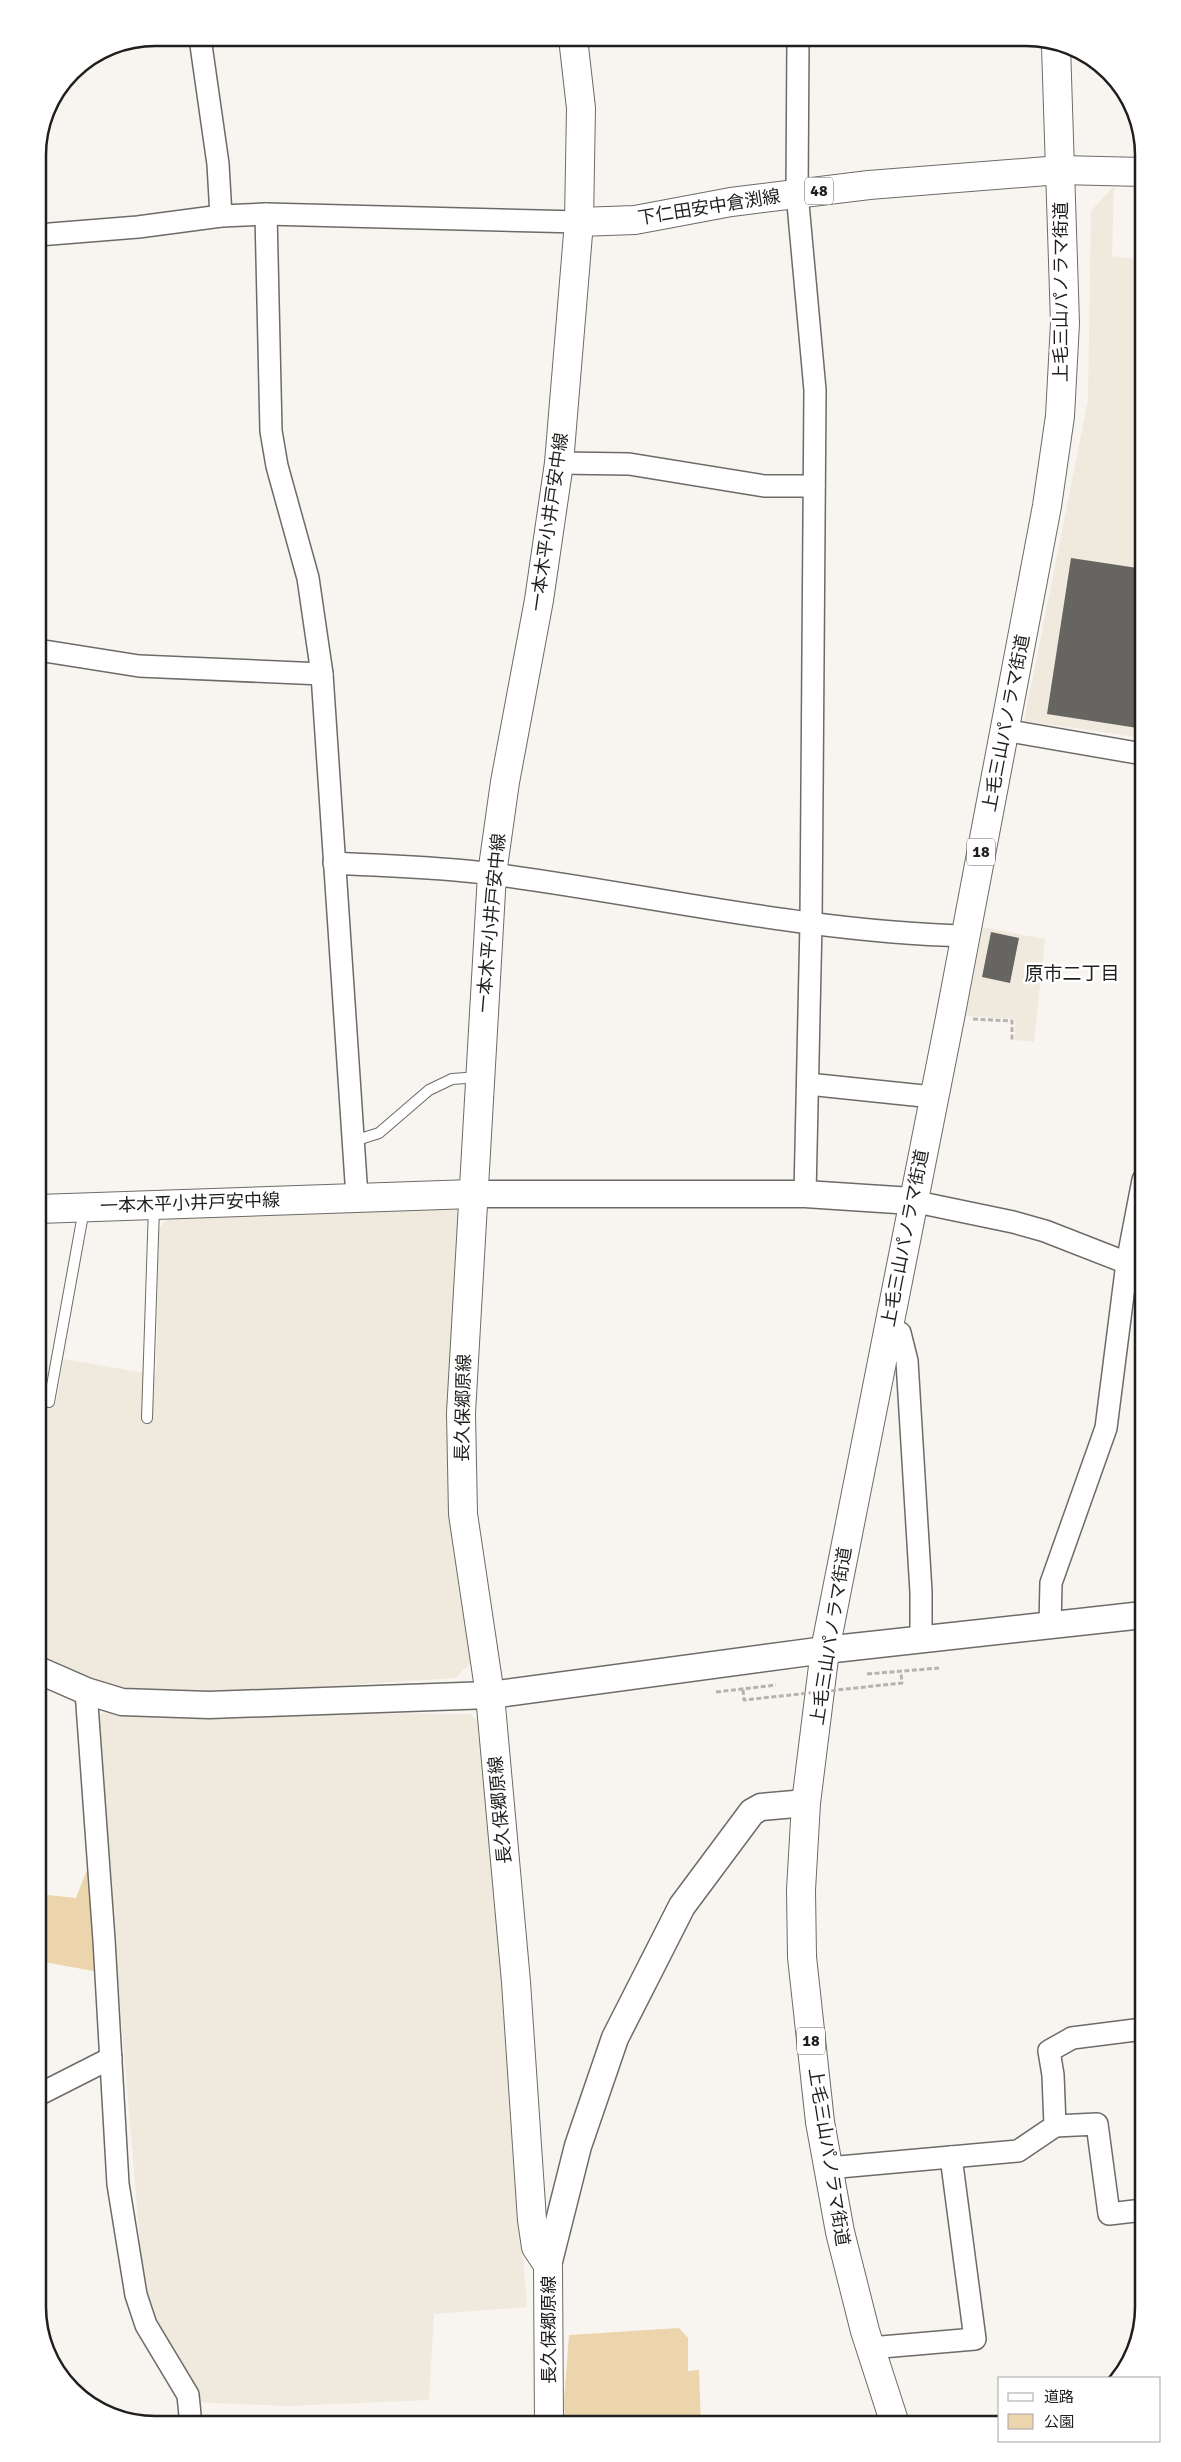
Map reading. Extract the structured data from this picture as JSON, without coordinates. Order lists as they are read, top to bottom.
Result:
{
  "streets": {
    "main road": [
      "48",
      "下仁田安中倉渕線",
      "上毛三山パノラマ街道",
      "一本木平小井戸安中線",
      "18",
      "長久保郷原線"
    ]
  },
  "crossings": [
    ["下仁田安中倉渕線", "上毛三山パノラマ街道"],
    ["下仁田安中倉渕線", "一本木平小井戸安中線"],
    ["一本木平小井戸安中線", "長久保郷原線"]
  ],
  "districts": ["原市二丁目"],
  "legend": ["道路", "公園"]
}
